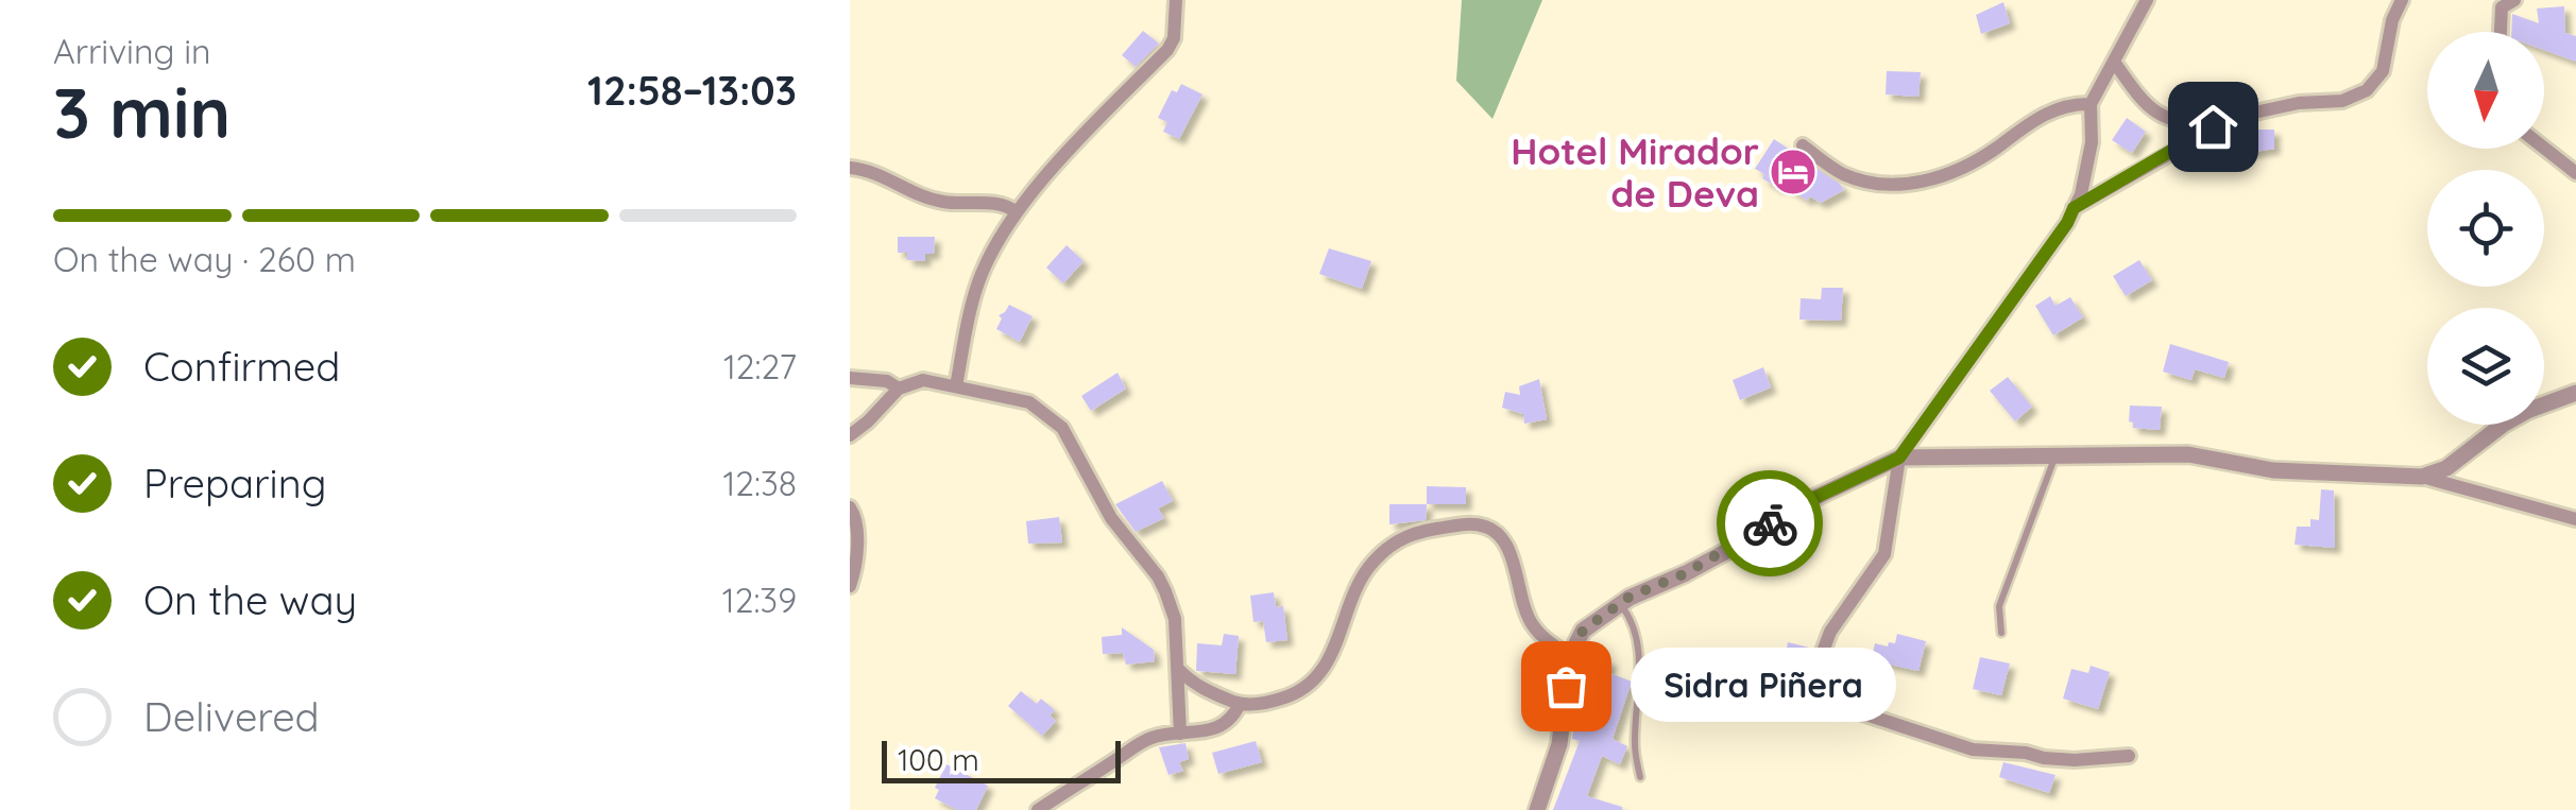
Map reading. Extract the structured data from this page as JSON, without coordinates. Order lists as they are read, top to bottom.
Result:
{
  "places": {
    "hotel": ["Hotel Mirador de Deva"],
    "other": ["Sidra Piñera"]
  },
  "scale_bar": "100 m",
  "north": "bottom",
  "page": {
    "heading": ["3 min", "Arriving in", "12:58–13:03"],
    "bar": "On the way · 260 m",
    "list": [
      ["Confirmed", "12:27"],
      ["Preparing", "12:38"],
      ["On the way", "12:39"],
      "Delivered"
    ],
    "bubble": "Sidra Piñera",
    "scale": "100 m"
  }
}
